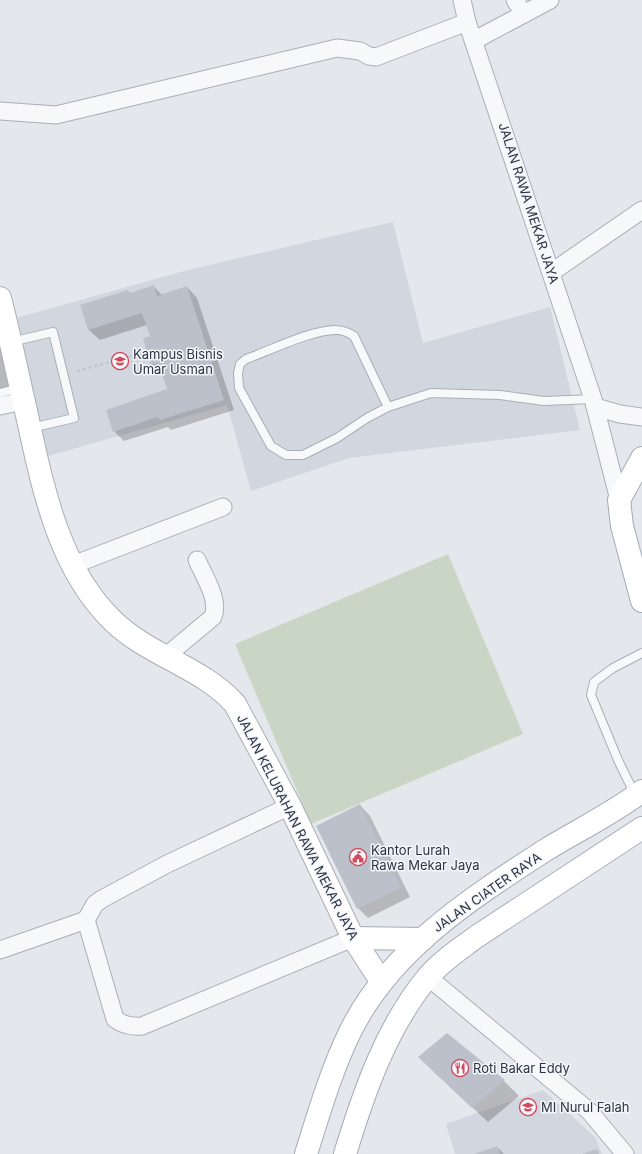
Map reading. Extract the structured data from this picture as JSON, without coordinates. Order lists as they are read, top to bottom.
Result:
{
  "streets": {
    "main road": ["JALAN KELURAHAN RAWA MEKAR JAYA", "JALAN CIATER RAYA"],
    "street": ["JALAN RAWA MEKAR JAYA"]
  },
  "crossings": [
    ["JALAN KELURAHAN RAWA MEKAR JAYA", "JALAN CIATER RAYA"]
  ],
  "places": {
    "school or university": ["Kampus Bisnis Umar Usman", "MI Nurul Falah"],
    "public building": ["Kantor Lurah Rawa Mekar Jaya"],
    "restaurant": ["Roti Bakar Eddy"]
  }
}
